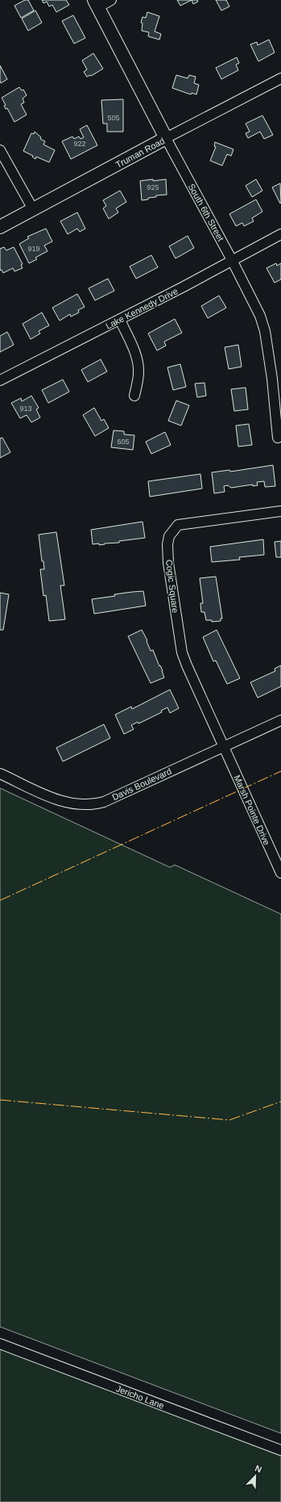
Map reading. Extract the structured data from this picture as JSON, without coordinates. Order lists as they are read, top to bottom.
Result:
{
  "streets": {
    "street": [
      "Truman Road",
      "South 6th Street",
      "Lake Kennedy Drive",
      "Cogic Square",
      "Davis Boulevard",
      "Marsh Pointe Drive",
      "Jericho Lane"
    ]
  },
  "crossings": [
    ["Truman Road", "South 6th Street"],
    ["South 6th Street", "Lake Kennedy Drive"],
    ["Cogic Square", "Davis Boulevard"],
    ["Cogic Square", "Marsh Pointe Drive"],
    ["Davis Boulevard", "Marsh Pointe Drive"]
  ],
  "house_numbers": [
    "505",
    "922",
    "925",
    "919",
    "913",
    "605"
  ],
  "north": "top right"
}
